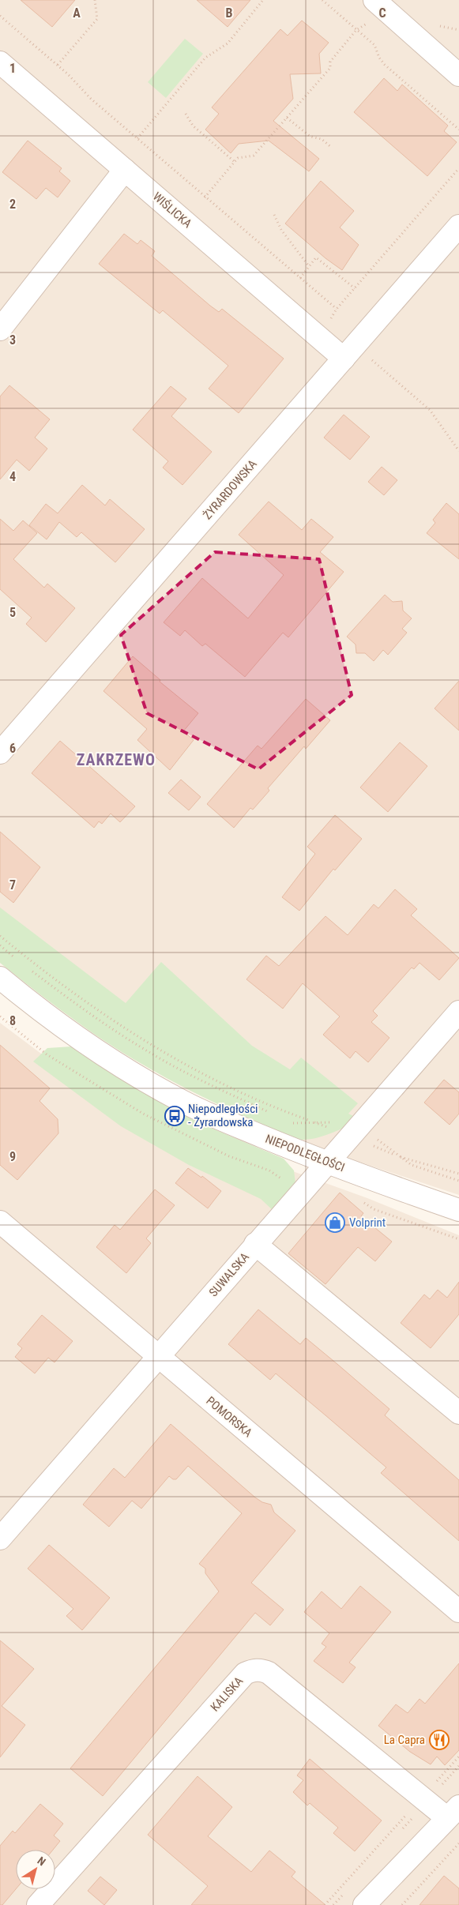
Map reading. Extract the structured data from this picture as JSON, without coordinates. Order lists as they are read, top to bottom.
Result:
{
  "streets": {
    "street": [
      "WIŚLICKA",
      "ŻYRARDOWSKA",
      "NIEPODLEGŁOŚCI",
      "SUWALSKA",
      "POMORSKA",
      "KALISKA"
    ]
  },
  "crossings": [
    ["WIŚLICKA", "ŻYRARDOWSKA"],
    ["NIEPODLEGŁOŚCI", "SUWALSKA"],
    ["SUWALSKA", "POMORSKA"]
  ],
  "districts": ["ZAKRZEWO"],
  "places": {
    "bus stop": ["Niepodległości - Żyrardowska"],
    "shop": ["Volprint"],
    "restaurant": ["La Capra"]
  },
  "north": "top right",
  "grid": {
    "columns": ["A", "B", "C"],
    "rows": [
      "1",
      "2",
      "3",
      "4",
      "5",
      "6",
      "7",
      "8",
      "9"
    ]
  }
}
